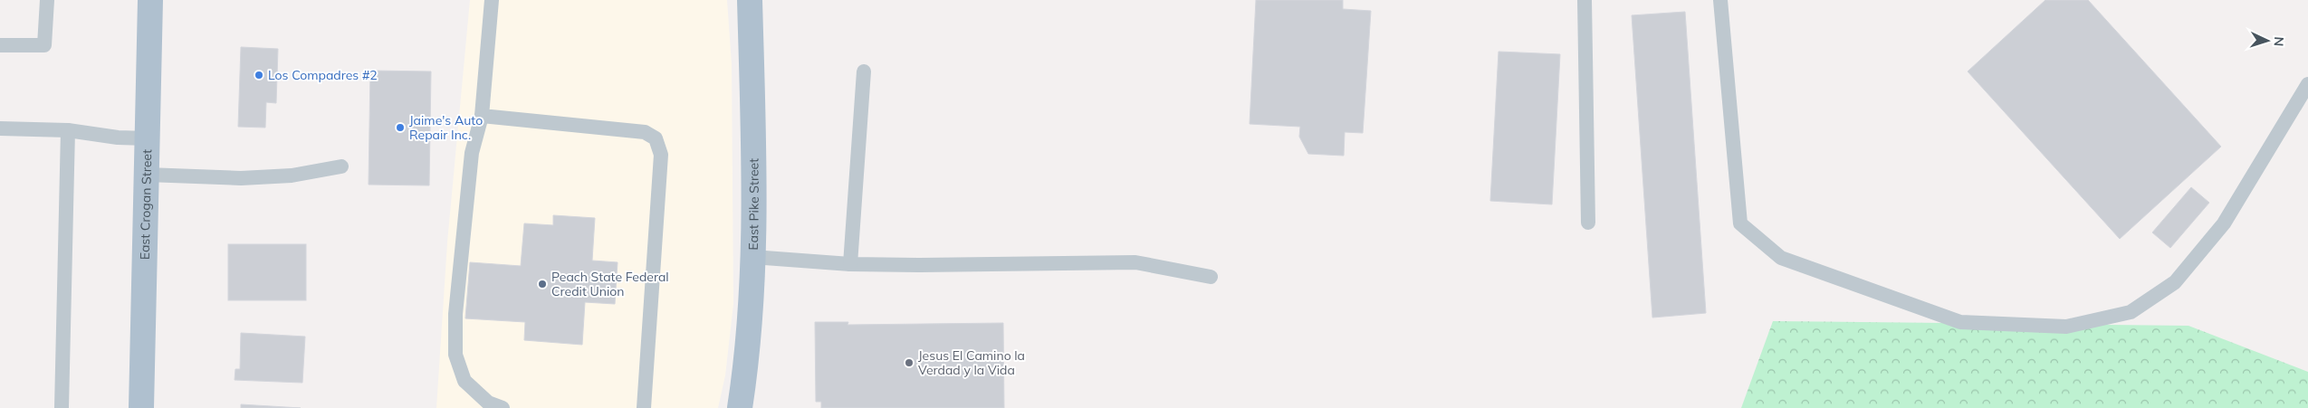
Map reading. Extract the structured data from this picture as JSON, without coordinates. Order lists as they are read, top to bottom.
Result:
{
  "streets": {
    "main road": ["East Crogan Street", "East Pike Street"]
  },
  "places": [
    "Los Compadres #2",
    "Jaime's Auto Repair Inc.",
    "Peach State Federal Credit Union",
    "Jesus El Camino la Verdad y la Vida"
  ],
  "north": "right"
}
